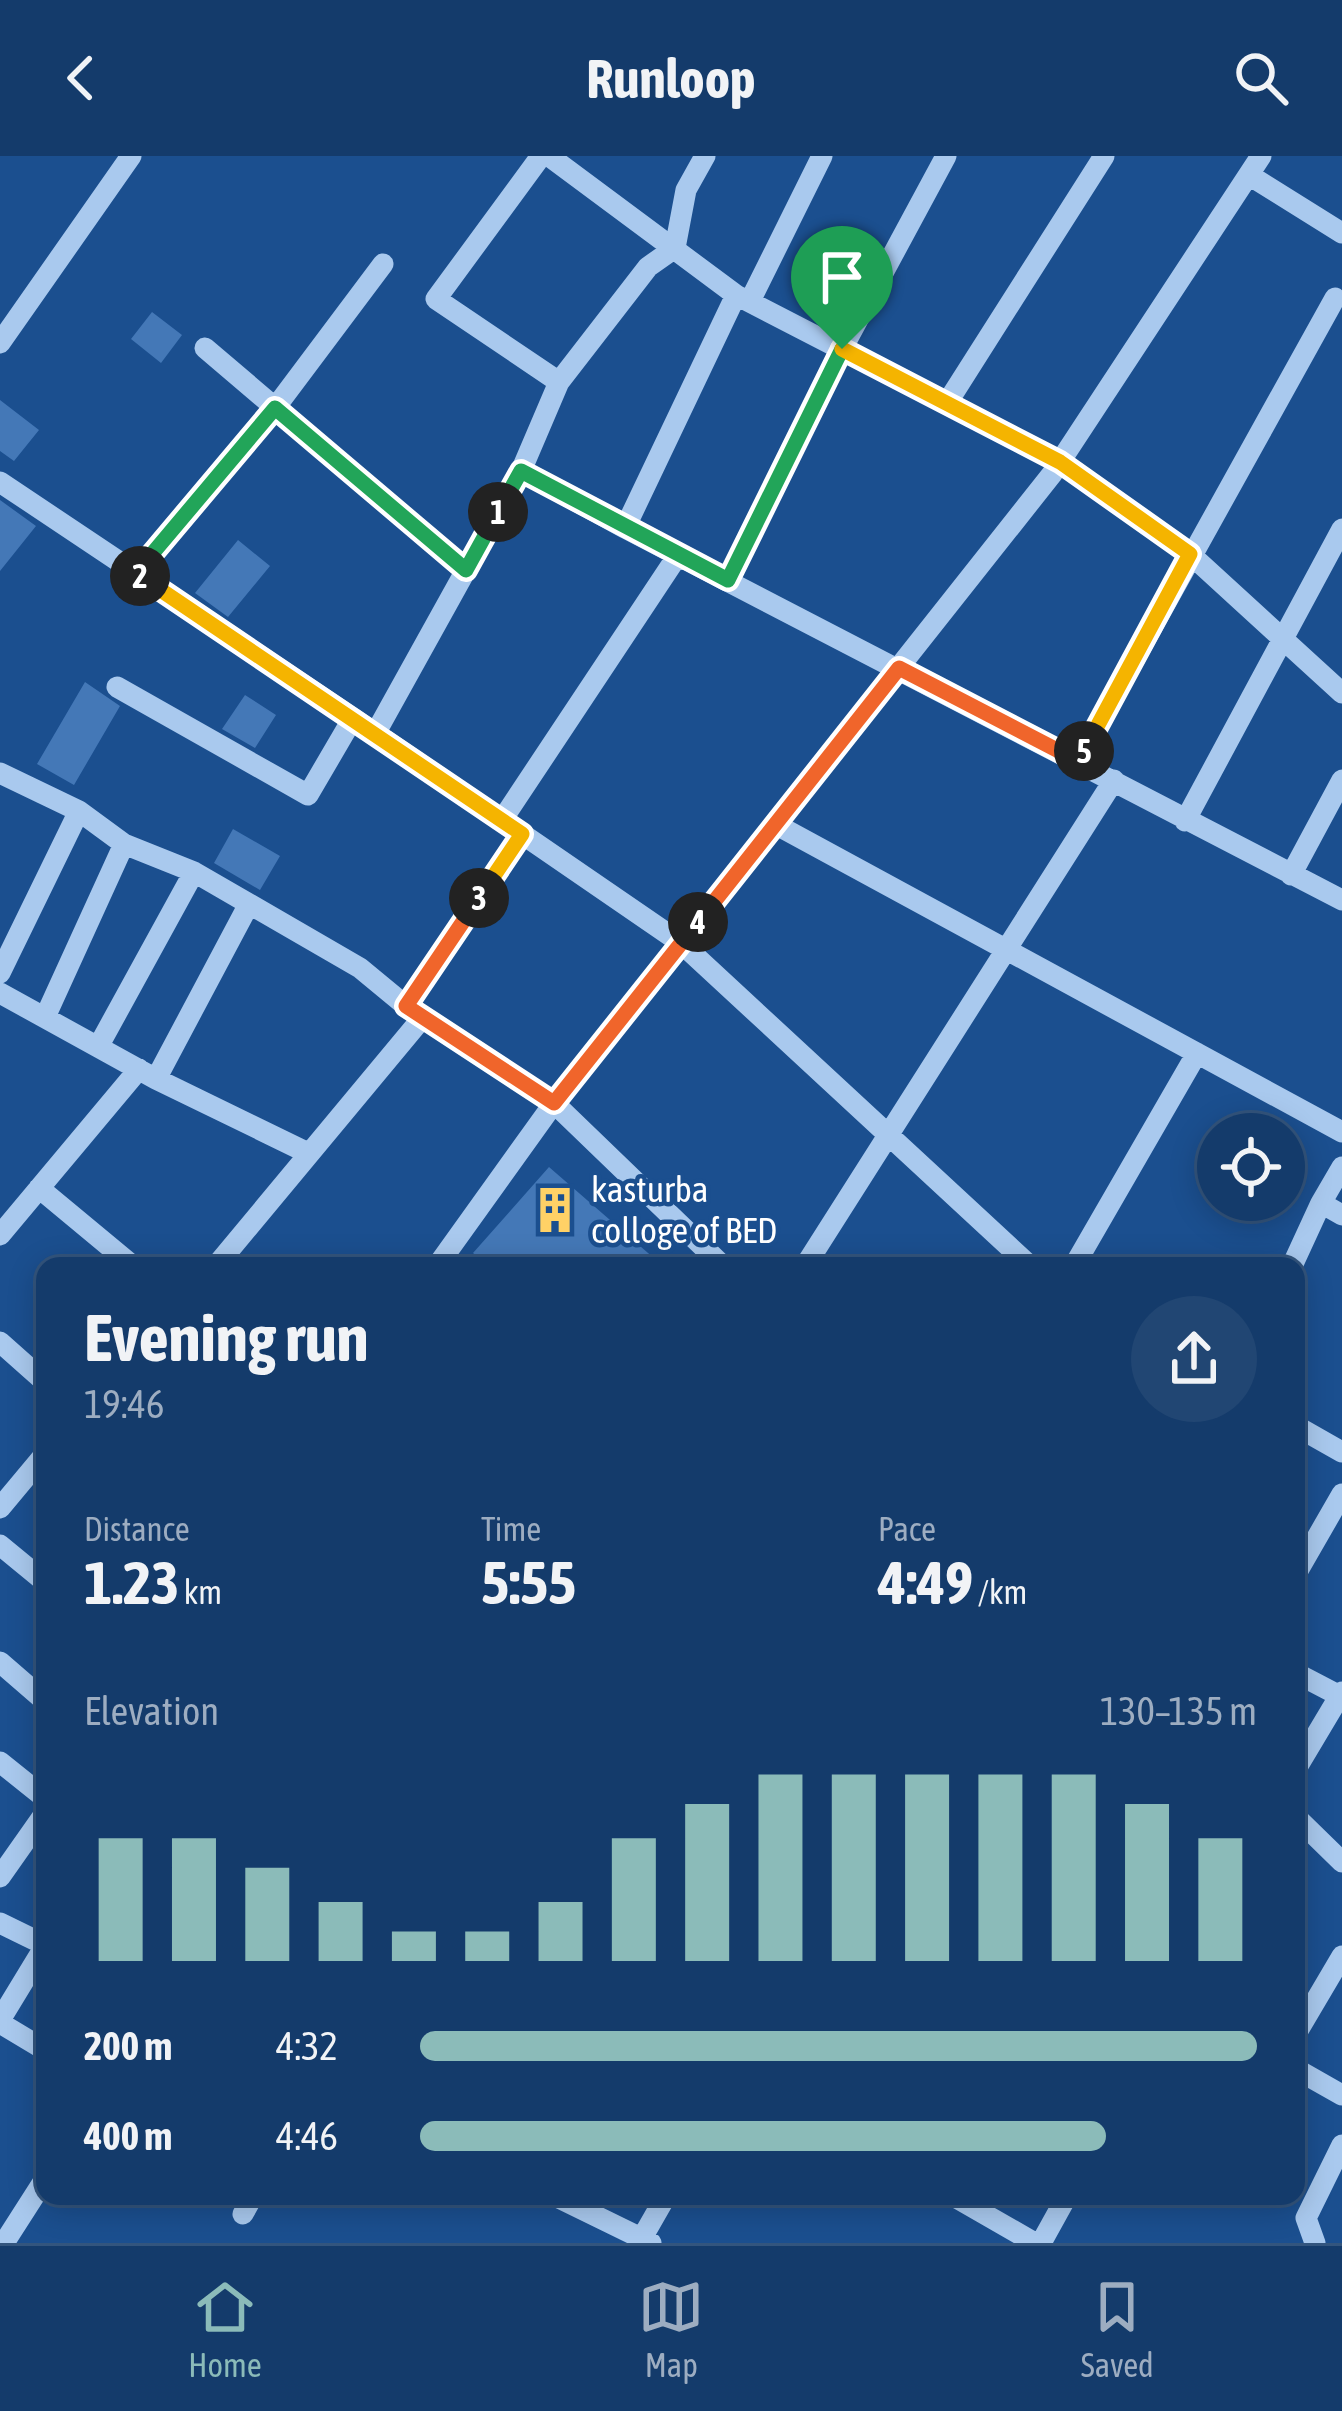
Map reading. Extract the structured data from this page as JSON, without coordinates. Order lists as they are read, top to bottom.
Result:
{
  "places": {
    "building": ["kasturba colloge of BED"]
  },
  "page": {
    "header": "Runloop",
    "pins": [
      "1",
      "2",
      "5",
      "3",
      "4"
    ],
    "heading": ["Evening run", "19:46"],
    "stats": [
      ["Distance", "1.23 km"],
      ["Time", "5:55"],
      ["Pace", "4:49 /km"]
    ],
    "chart": ["Elevation", "130–135 m"],
    "list": [
      {
        "name": "200 m",
        "note": "4:32"
      },
      {
        "name": "400 m",
        "note": "4:46"
      }
    ],
    "tabs": ["Home", "Map", "Saved"]
  }
}
